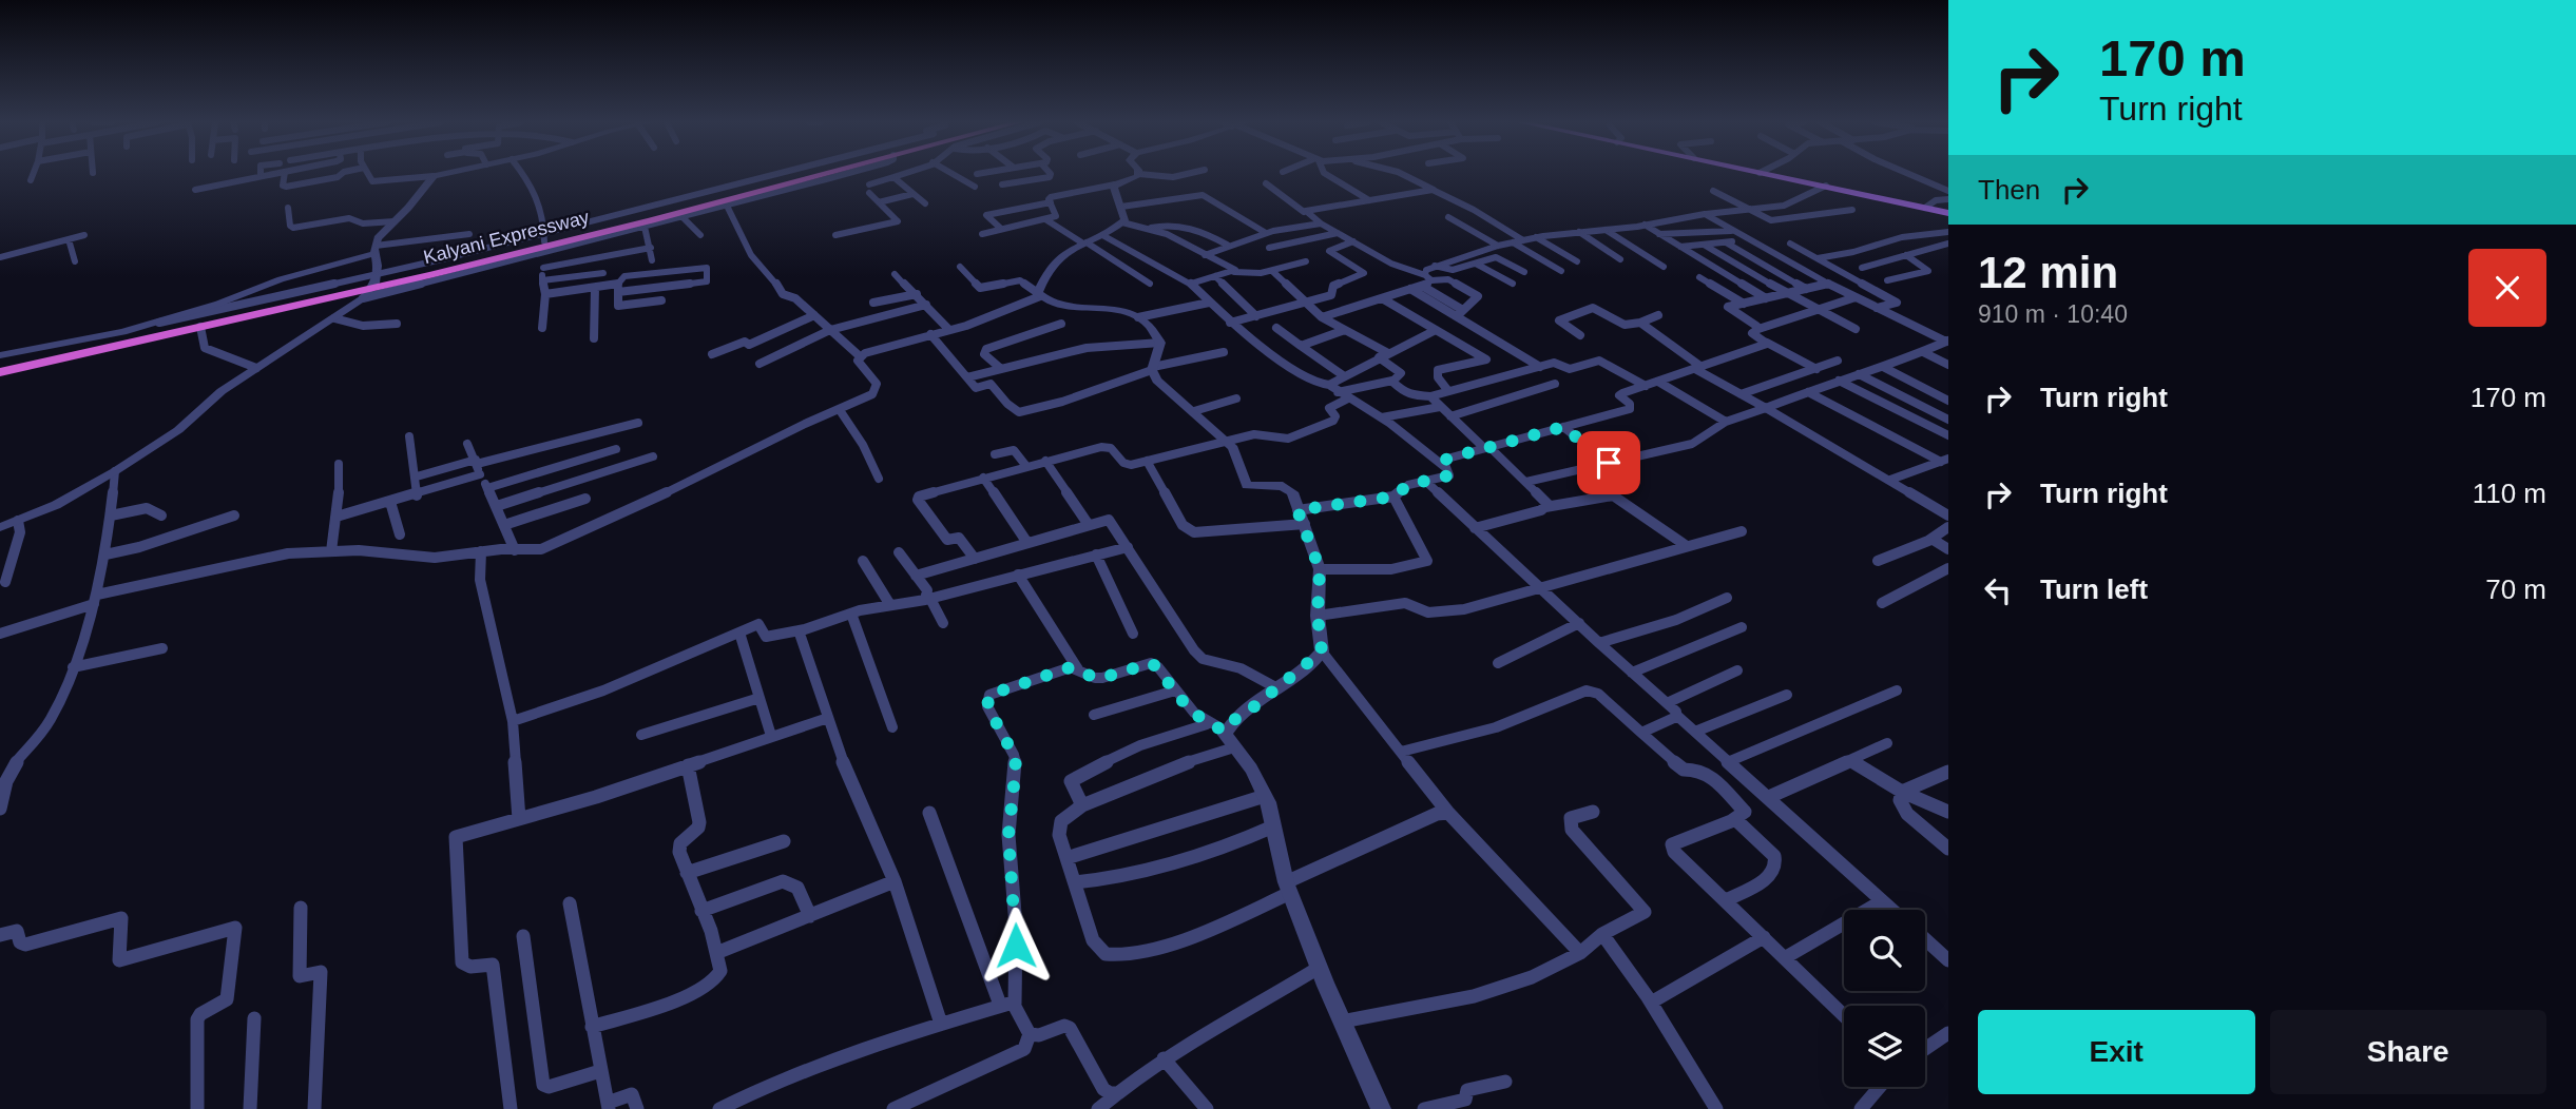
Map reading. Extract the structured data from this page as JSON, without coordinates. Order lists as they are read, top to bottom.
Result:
{
  "streets": {
    "highway": ["Kalyani Expressway"]
  },
  "page": {
    "turn": ["170 m", "Turn right"],
    "then": "Then",
    "heading": ["12 min", "910 m · 10:40"],
    "list": [
      {
        "name": "Turn right",
        "value": "170 m"
      },
      {
        "name": "Turn right",
        "value": "110 m"
      },
      {
        "name": "Turn left",
        "value": "70 m"
      }
    ],
    "buttons": ["Exit", "Share"]
  }
}
